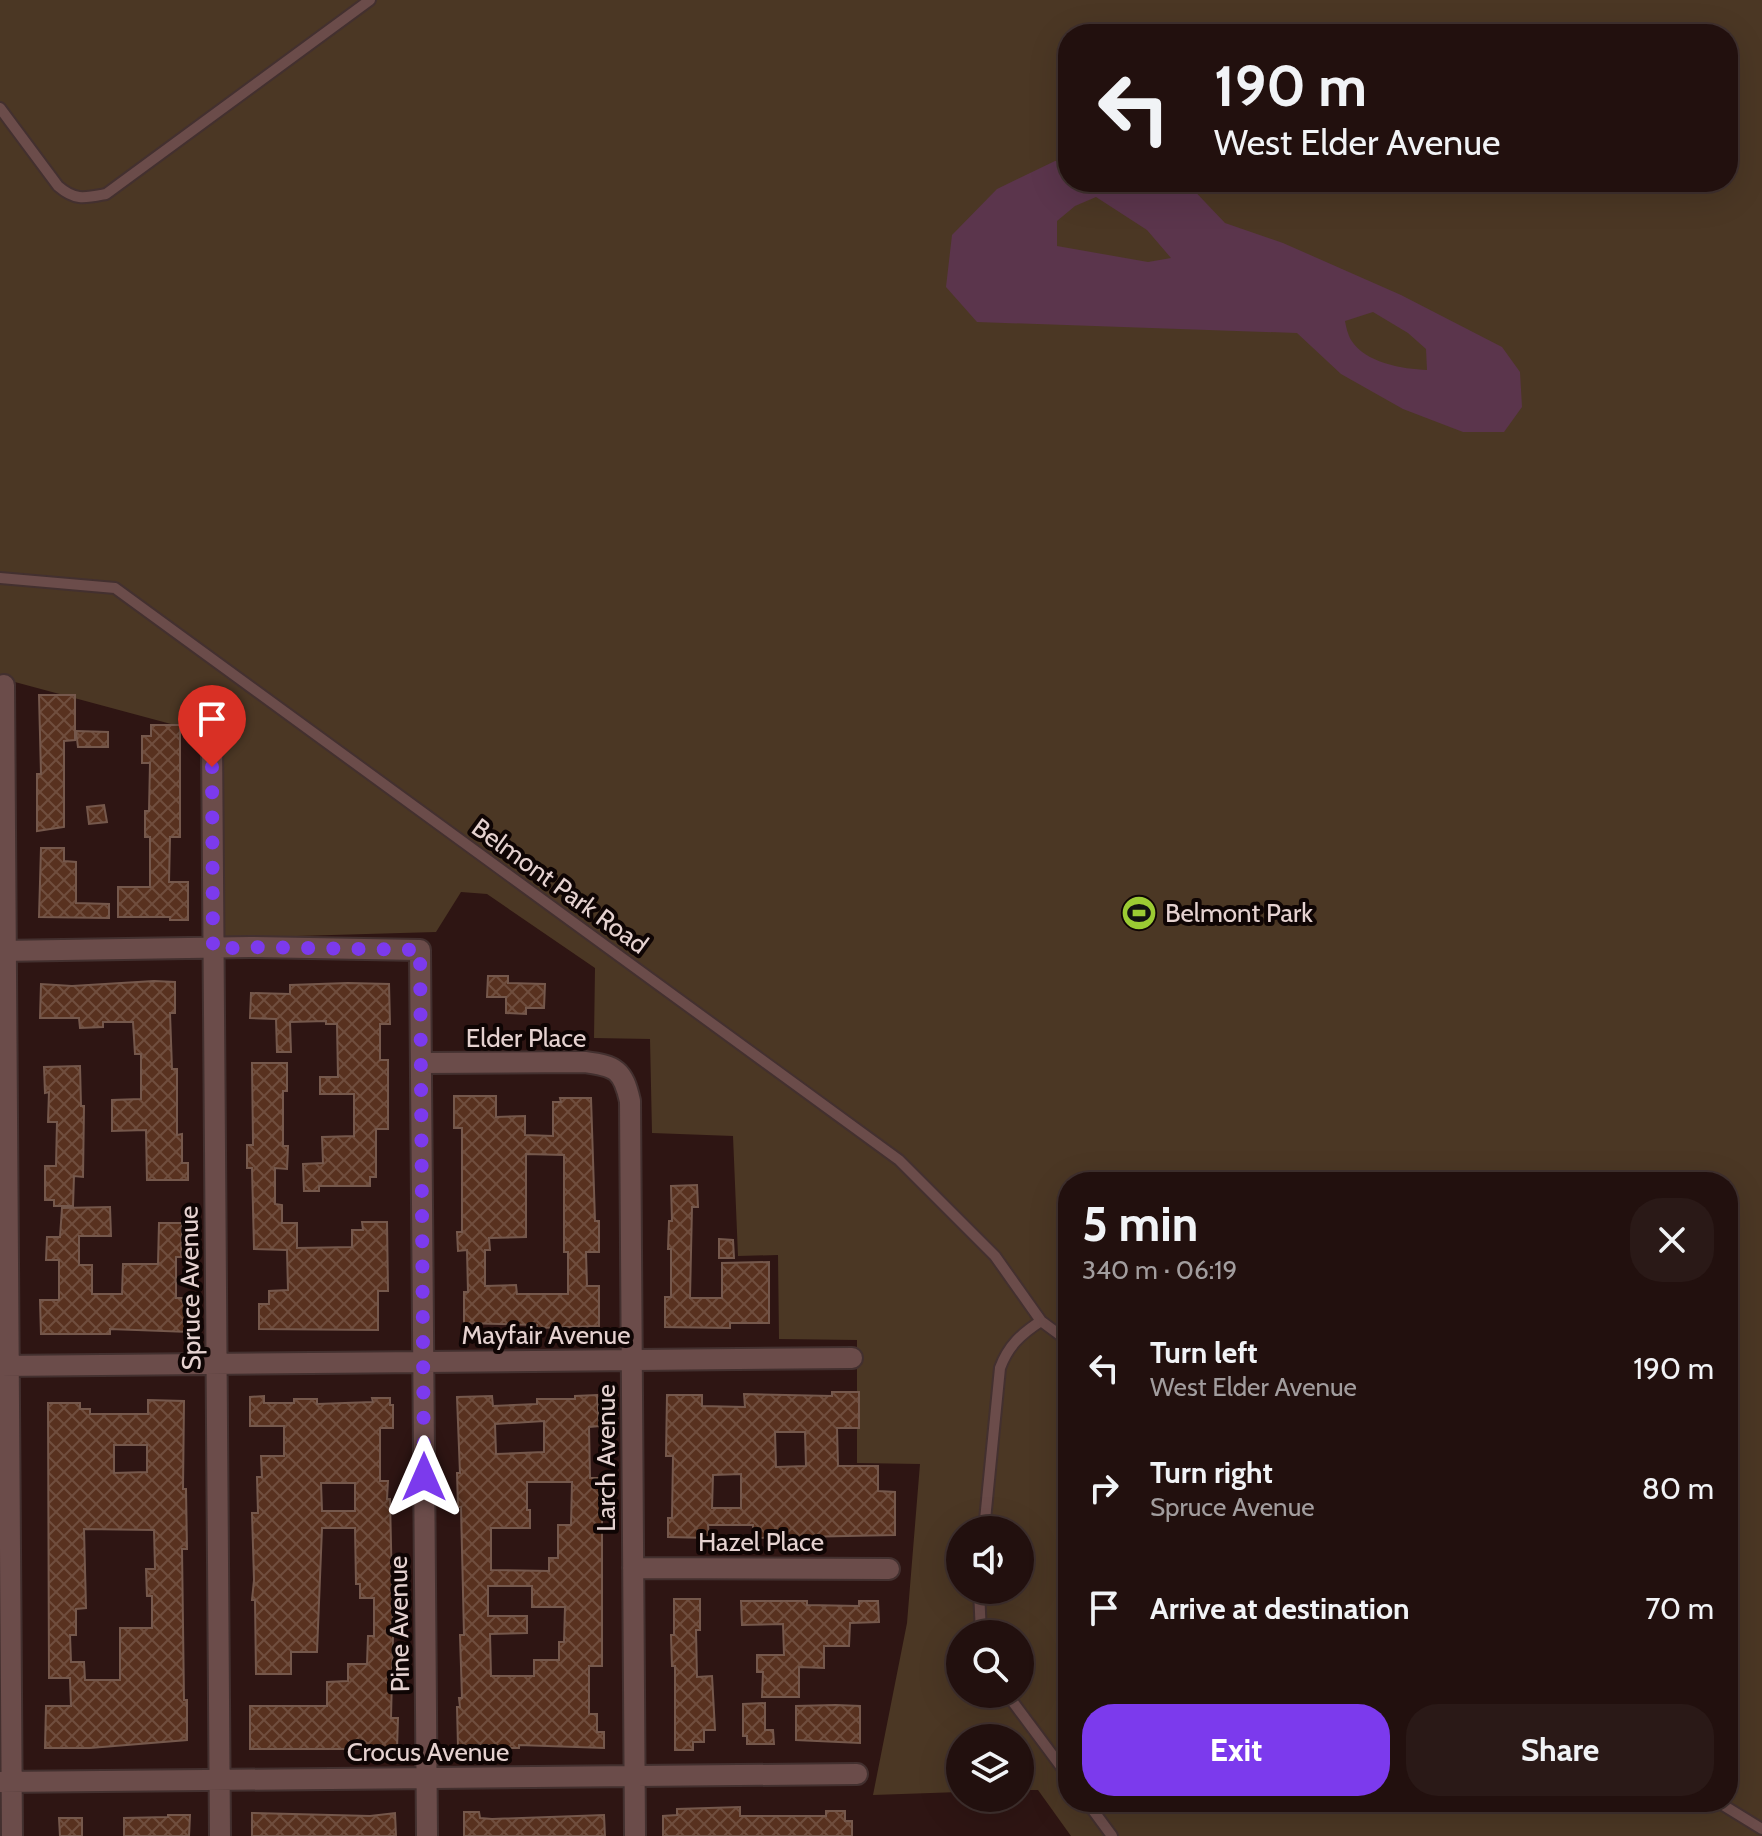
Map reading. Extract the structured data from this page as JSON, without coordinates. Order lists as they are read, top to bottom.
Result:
{
  "streets": {
    "street": [
      "Elder Place",
      "Spruce Avenue",
      "Mayfair Avenue",
      "Larch Avenue",
      "Hazel Place",
      "Pine Avenue",
      "Crocus Avenue"
    ],
    "lane": ["Belmont Park Road"]
  },
  "crossings": [
    ["Elder Place", "Larch Avenue"],
    ["Elder Place", "Pine Avenue"],
    ["Spruce Avenue", "Mayfair Avenue"],
    ["Spruce Avenue", "Pine Avenue"],
    ["Spruce Avenue", "Crocus Avenue"],
    ["Mayfair Avenue", "Larch Avenue"],
    ["Mayfair Avenue", "Pine Avenue"],
    ["Larch Avenue", "Hazel Place"],
    ["Larch Avenue", "Crocus Avenue"],
    ["Pine Avenue", "Crocus Avenue"]
  ],
  "places": {
    "sports": ["Belmont Park"]
  },
  "page": {
    "turn": ["190 m", "West Elder Avenue"],
    "heading": ["5 min", "340 m · 06:19"],
    "list": [
      {
        "name": "Turn left",
        "note": "West Elder Avenue",
        "value": "190 m"
      },
      {
        "name": "Turn right",
        "note": "Spruce Avenue",
        "value": "80 m"
      },
      {
        "name": "Arrive at destination",
        "value": "70 m"
      }
    ],
    "buttons": ["Exit", "Share"]
  }
}
